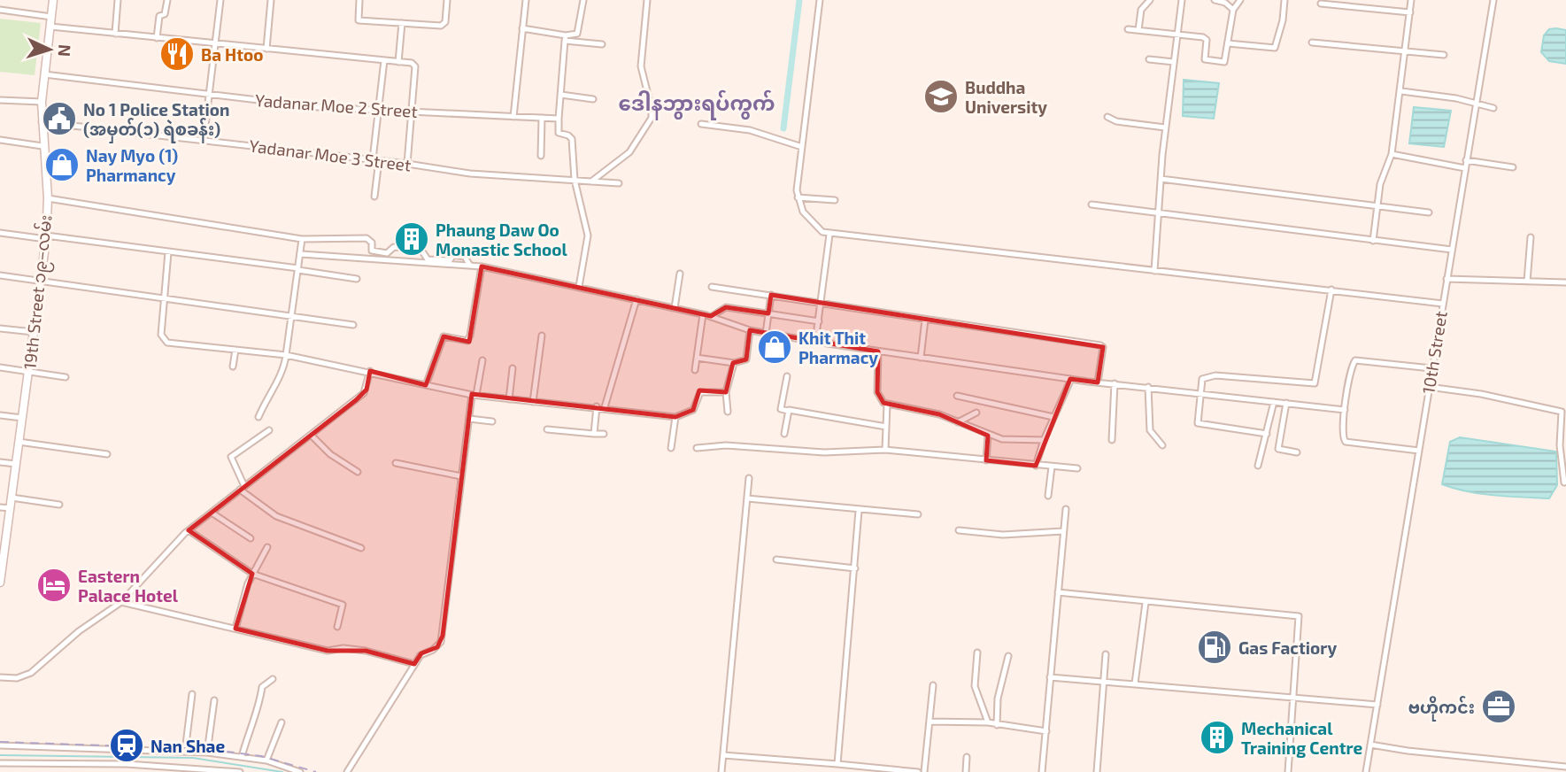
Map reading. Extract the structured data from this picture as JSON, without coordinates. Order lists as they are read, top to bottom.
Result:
{
  "streets": {
    "street": [
      "Yadanar Moe 2 Street",
      "Yadanar Moe 3 Street",
      "19th Street ၁၉−လမ်း",
      "10th Street"
    ]
  },
  "crossings": [
    ["Yadanar Moe 2 Street", "19th Street ၁၉−လမ်း"],
    ["Yadanar Moe 3 Street", "19th Street ၁၉−လမ်း"]
  ],
  "districts": ["ဒေါနဘွားရပ်ကွက်"],
  "places": {
    "restaurant": ["Ba Htoo"],
    "school or university": ["Buddha University"],
    "public building": ["No 1 Police Station (အမှတ်(၁) ရဲစခန်း)"],
    "shop": ["Nay Myo (1) Pharmancy", "Khit Thit Pharmacy"],
    "building": ["Phaung Daw Oo Monastic School", "Mechanical Training Centre"],
    "hotel": ["Eastern Palace Hotel"],
    "fuel station": ["Gas Factiory"],
    "office": ["ဗဟိုကင်း"],
    "station": ["Nan Shae"]
  },
  "north": "right"
}
